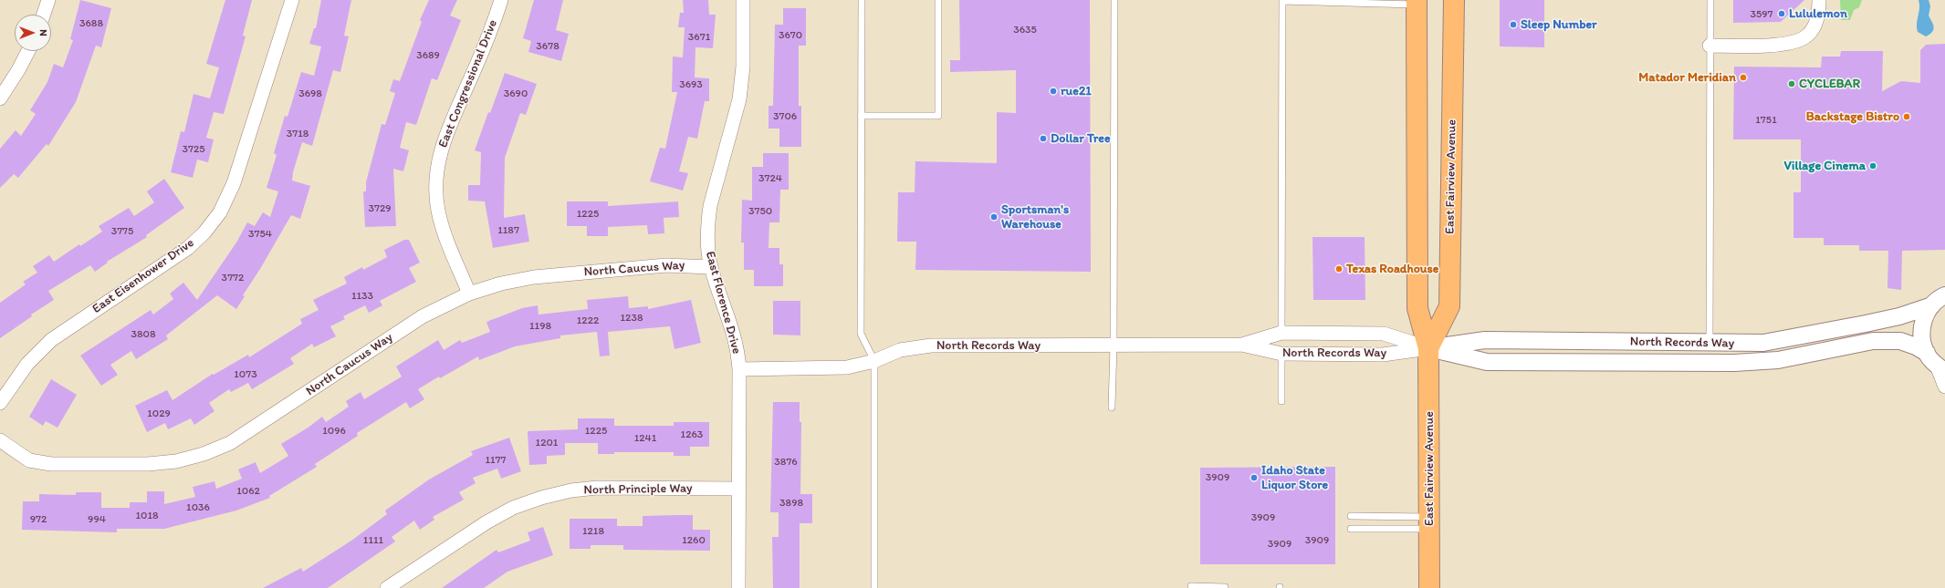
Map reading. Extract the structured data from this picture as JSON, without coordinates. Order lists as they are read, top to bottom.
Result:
{
  "streets": {
    "main road": ["East Fairview Avenue"],
    "street": [
      "East Congressional Drive",
      "North Caucus Way",
      "East Eisenhower Drive",
      "East Florence Drive",
      "North Records Way",
      "North Principle Way"
    ]
  },
  "crossings": [
    ["East Congressional Drive", "North Caucus Way"],
    ["East Fairview Avenue", "North Records Way"],
    ["North Caucus Way", "East Florence Drive"],
    ["East Florence Drive", "North Records Way"],
    ["East Florence Drive", "North Principle Way"]
  ],
  "places": [
    "Lululemon",
    "Sleep Number",
    "Matador Meridian",
    "CYCLEBAR",
    "rue21",
    "Backstage Bistro",
    "Dollar Tree",
    "Village Cinema",
    "Sportsman's Warehouse",
    "Texas Roadhouse",
    "Idaho State Liquor Store"
  ],
  "house_numbers": [
    "3597",
    "3688",
    "3635",
    "3670",
    "3671",
    "3678",
    "3689",
    "3693",
    "3698",
    "3690",
    "3706",
    "1751",
    "3718",
    "3725",
    "3724",
    "3729",
    "3750",
    "1225",
    "1187",
    "3775",
    "3754",
    "3772",
    "1133",
    "1238",
    "1222",
    "1198",
    "3808",
    "1073",
    "1029",
    "1096",
    "1225",
    "1263",
    "1241",
    "1201",
    "1177",
    "3876",
    "3909",
    "1062",
    "3898",
    "1036",
    "1018",
    "3909",
    "972",
    "994",
    "1218",
    "1111",
    "1260",
    "3909",
    "3909"
  ],
  "north": "right"
}
